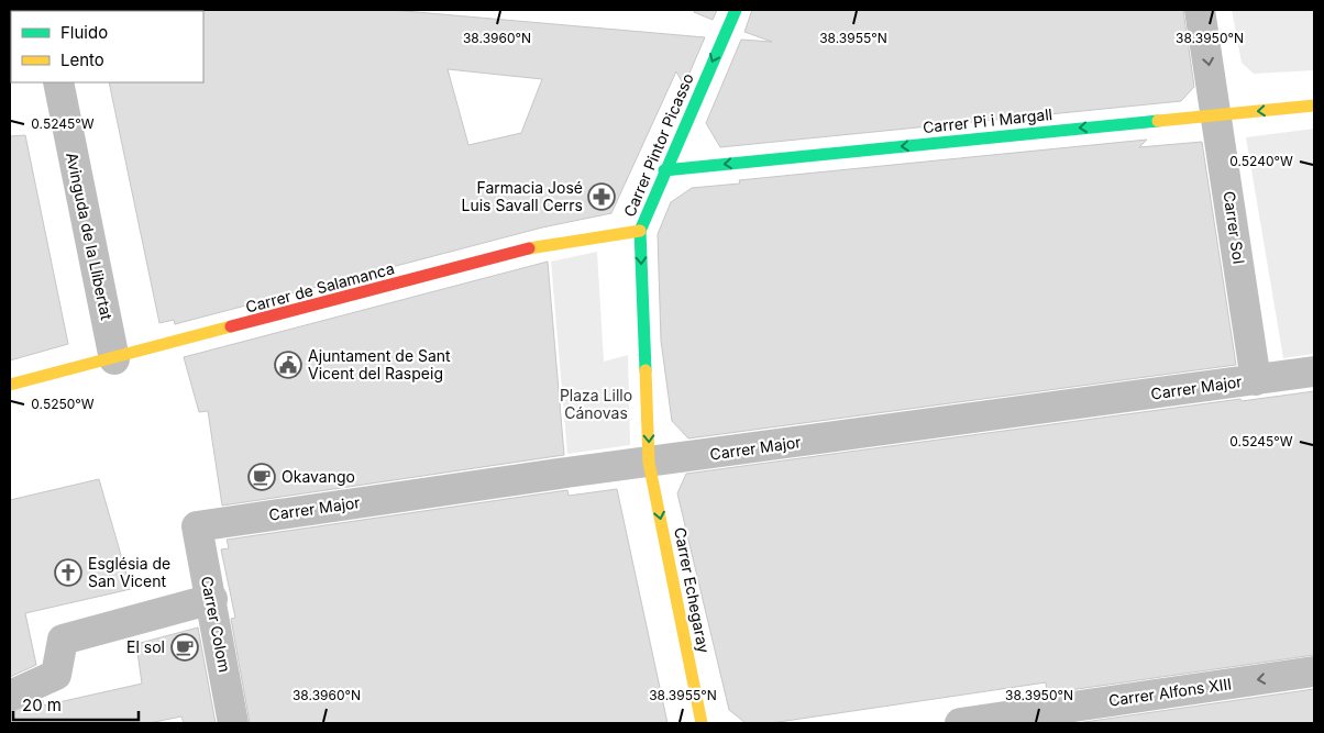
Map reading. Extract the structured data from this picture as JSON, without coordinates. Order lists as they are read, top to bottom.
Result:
{
  "streets": {
    "street": [
      "Carrer Pi i Margall",
      "Carrer Pintor Picasso",
      "Carrer Sol",
      "Avinguda de la Llibertat",
      "Carrer de Salamanca",
      "Carrer Major",
      "Carrer Echegaray",
      "Carrer Colom",
      "Carrer Alfons XIII"
    ]
  },
  "crossings": [
    ["Carrer Pi i Margall", "Carrer Pintor Picasso"],
    ["Carrer Pi i Margall", "Carrer Sol"],
    ["Carrer Pintor Picasso", "Carrer de Salamanca"],
    ["Carrer Pintor Picasso", "Carrer Major"],
    ["Carrer Pintor Picasso", "Carrer Echegaray"],
    ["Carrer Sol", "Carrer Major"],
    ["Avinguda de la Llibertat", "Carrer de Salamanca"],
    ["Carrer Major", "Carrer Echegaray"],
    ["Carrer Major", "Carrer Colom"]
  ],
  "one_way": [
    "Carrer Pi i Margall",
    "Carrer Pintor Picasso",
    "Carrer Echegaray",
    "Carrer Alfons XIII"
  ],
  "parks": ["Plaza Lillo Cánovas"],
  "places": {
    "pharmacy": ["Farmacia José Luis Savall Cerrs"],
    "public building": ["Ajuntament de Sant Vicent del Raspeig"],
    "cafe": ["Okavango", "El sol"],
    "church": ["Església de San Vicent"]
  },
  "legend": ["Fluido", "Lento"],
  "scale_bar": "20 m",
  "coordinates": [
    "38.3960°N",
    "38.3955°N",
    "38.3950°N",
    "0.5245°W",
    "0.5240°W",
    "0.5250°W"
  ]
}
